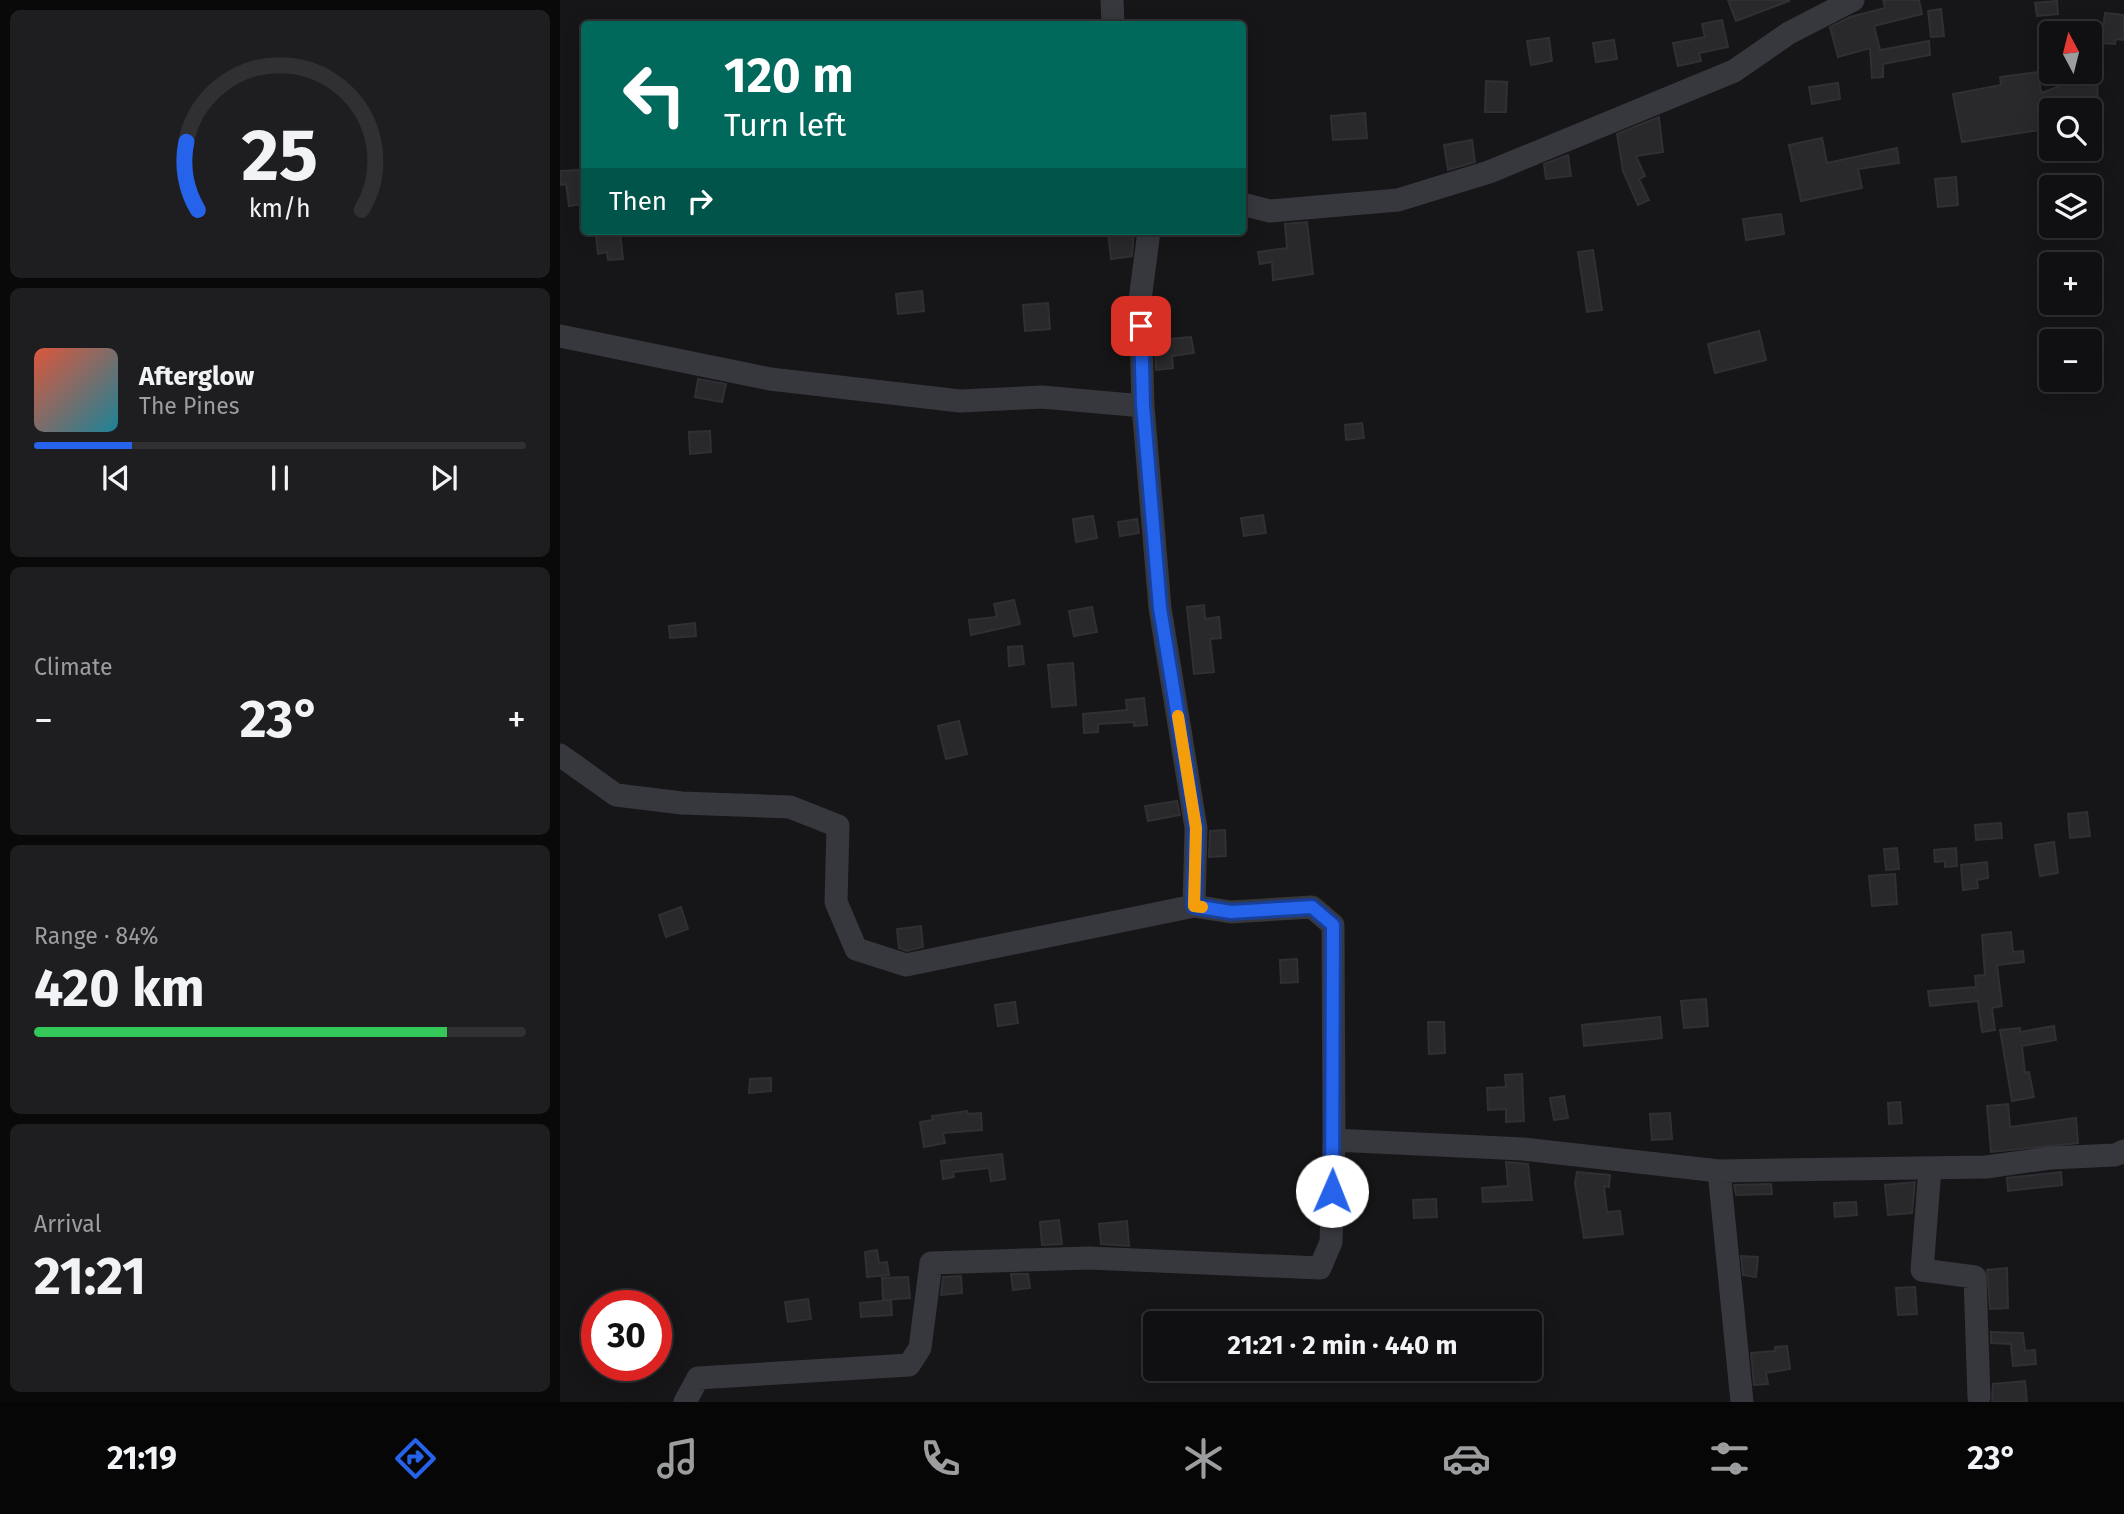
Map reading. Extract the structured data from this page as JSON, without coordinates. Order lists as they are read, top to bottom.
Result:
{
  "north": "top",
  "page": {
    "map_buttons": ["+", "−"],
    "turn": ["120 m", "Turn left"],
    "then": "Then",
    "song": ["Afterglow", "The Pines"],
    "tile": [
      "Climate",
      ["Range · 84%", "420 km"],
      ["Arrival", "21:21"]
    ],
    "heat": ["−", "23°", "+"],
    "limit": "30",
    "trip": "21:21 · 2 min · 440 m",
    "tabs": ["21:19", "23°"],
    "gauge": ["25", "km/h"]
  }
}
